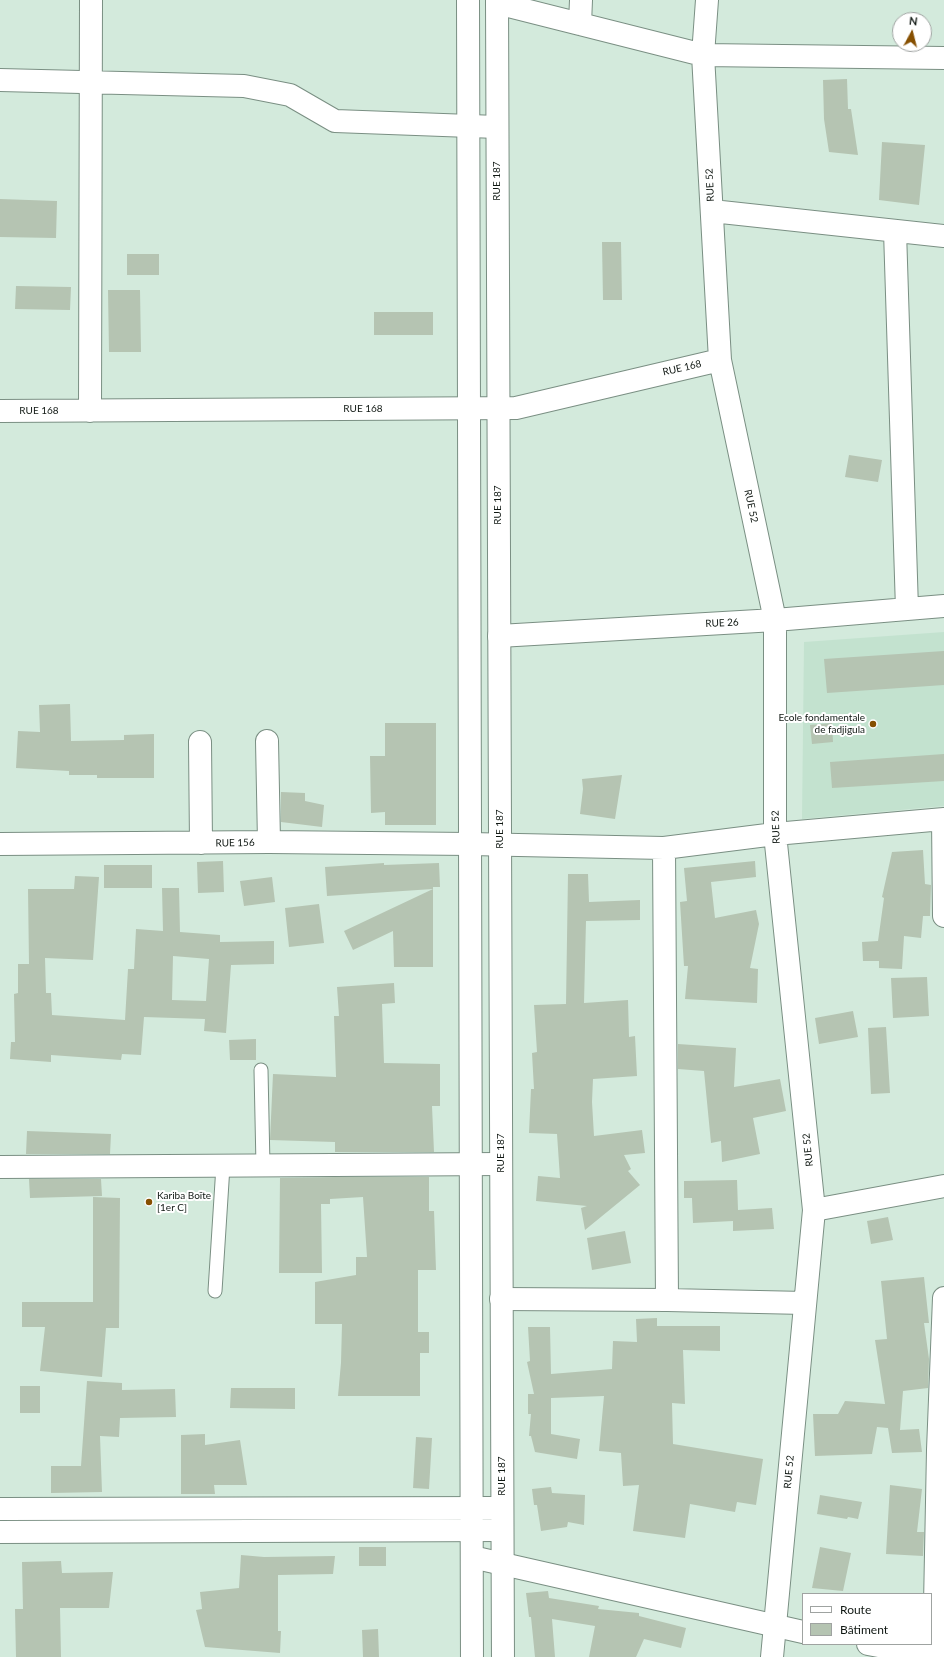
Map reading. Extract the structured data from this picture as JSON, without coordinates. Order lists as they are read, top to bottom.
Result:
{
  "streets": {
    "street": [
      "RUE 187",
      "RUE 52",
      "RUE 168",
      "RUE 26",
      "RUE 156"
    ]
  },
  "crossings": [
    ["RUE 187", "RUE 168"],
    ["RUE 187", "RUE 26"],
    ["RUE 187", "RUE 156"],
    ["RUE 52", "RUE 168"],
    ["RUE 52", "RUE 26"],
    ["RUE 52", "RUE 156"]
  ],
  "places": ["Ecole fondamentale de fadjigula", "Kariba Boïte [1er C]"],
  "legend": ["Route", "Bâtiment"],
  "north": "top"
}
